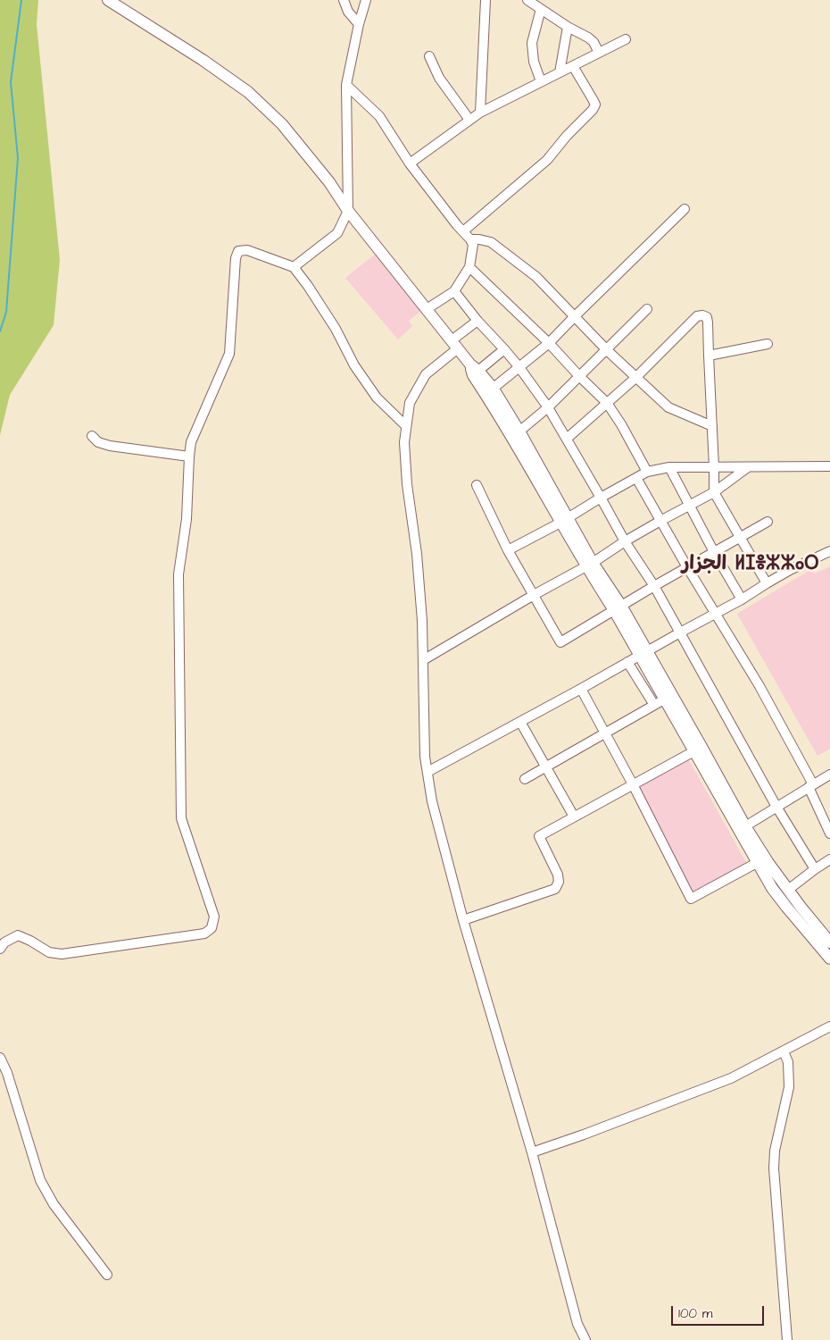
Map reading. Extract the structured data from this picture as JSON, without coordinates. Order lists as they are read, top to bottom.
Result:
{
  "districts": ["الجزار ⵍⵊⴻⵣⵣⴰⵔ"],
  "scale_bar": "100 m"
}
